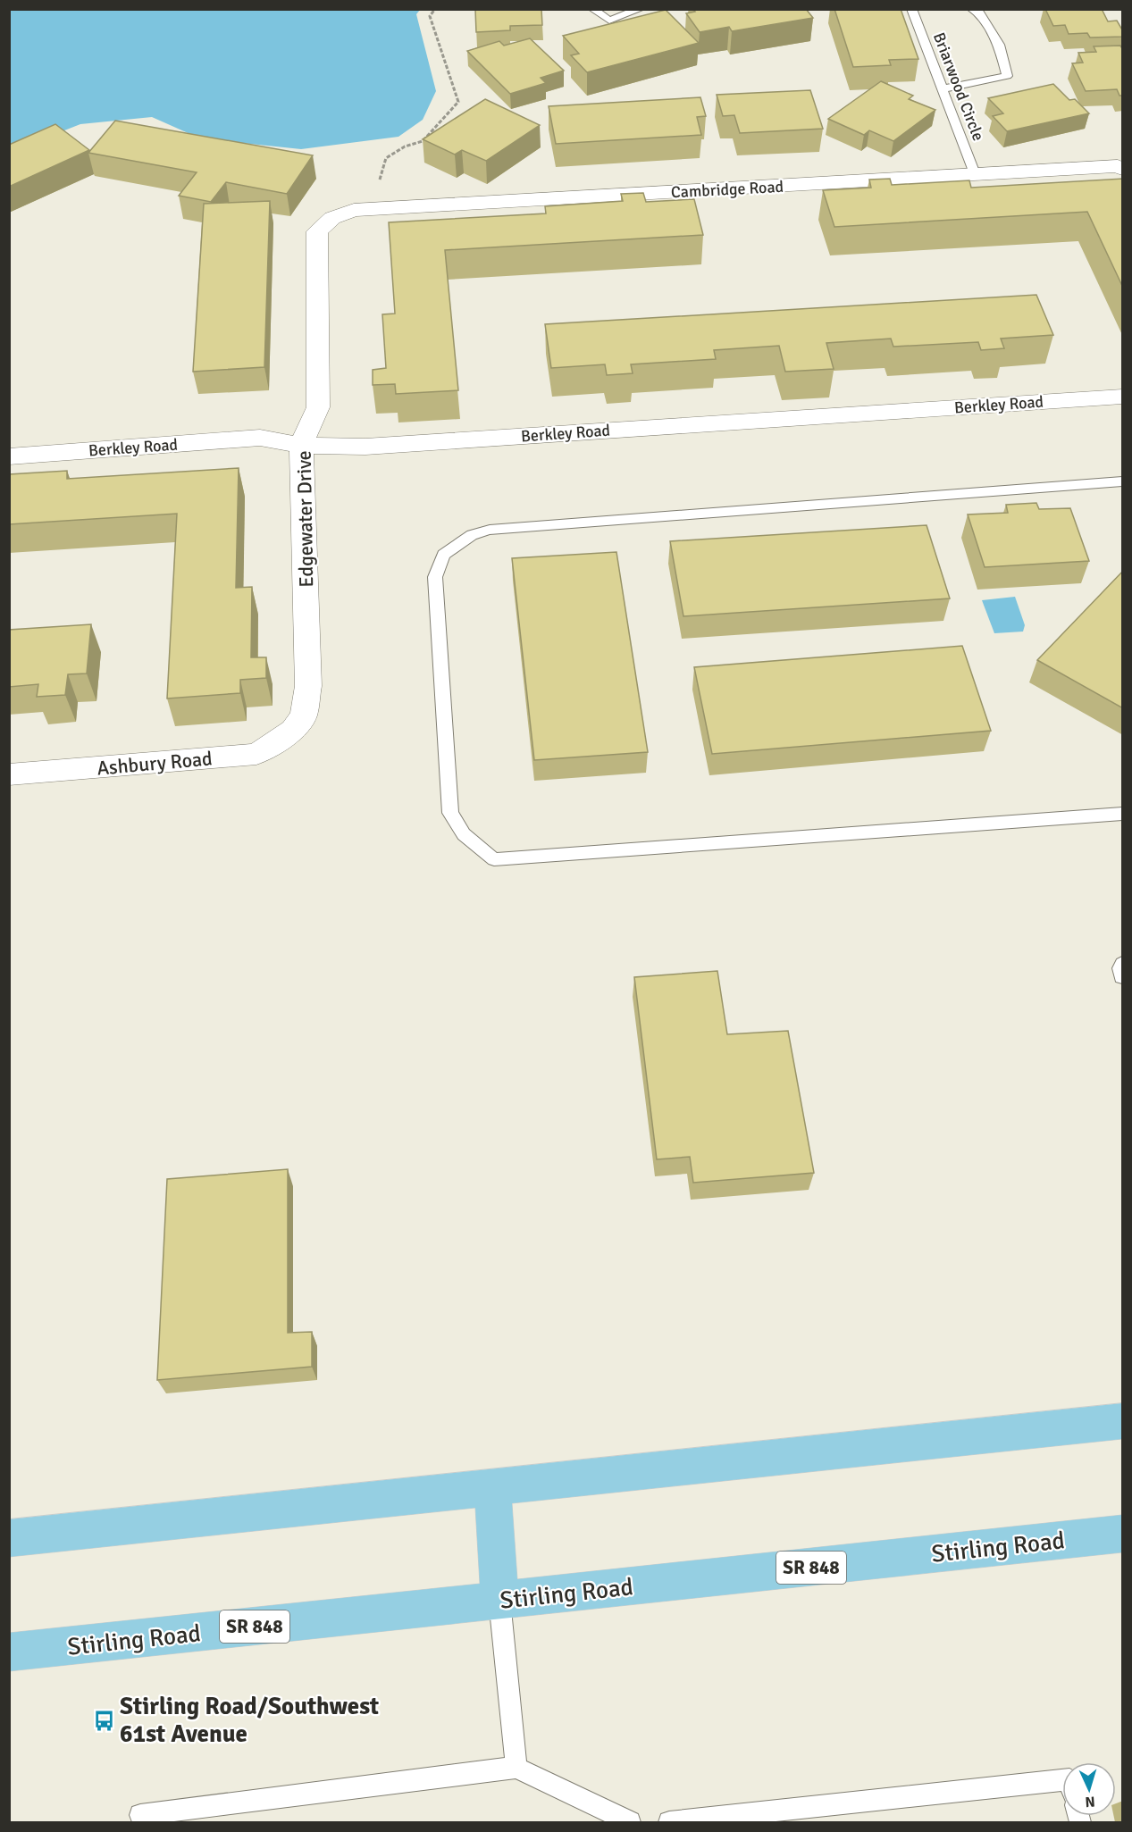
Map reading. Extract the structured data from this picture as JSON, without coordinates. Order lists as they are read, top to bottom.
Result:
{
  "streets": {
    "main road": ["Stirling Road", "SR 848"],
    "street": [
      "Cambridge Road",
      "Berkley Road",
      "Edgewater Drive",
      "Ashbury Road"
    ],
    "lane": ["Briarwood Circle"]
  },
  "crossings": [
    ["Briarwood Circle", "Cambridge Road"],
    ["Cambridge Road", "Edgewater Drive"],
    ["Berkley Road", "Edgewater Drive"],
    ["Edgewater Drive", "Ashbury Road"]
  ],
  "places": {
    "bus stop": ["Stirling Road/Southwest 61st Avenue"]
  },
  "north": "bottom"
}
